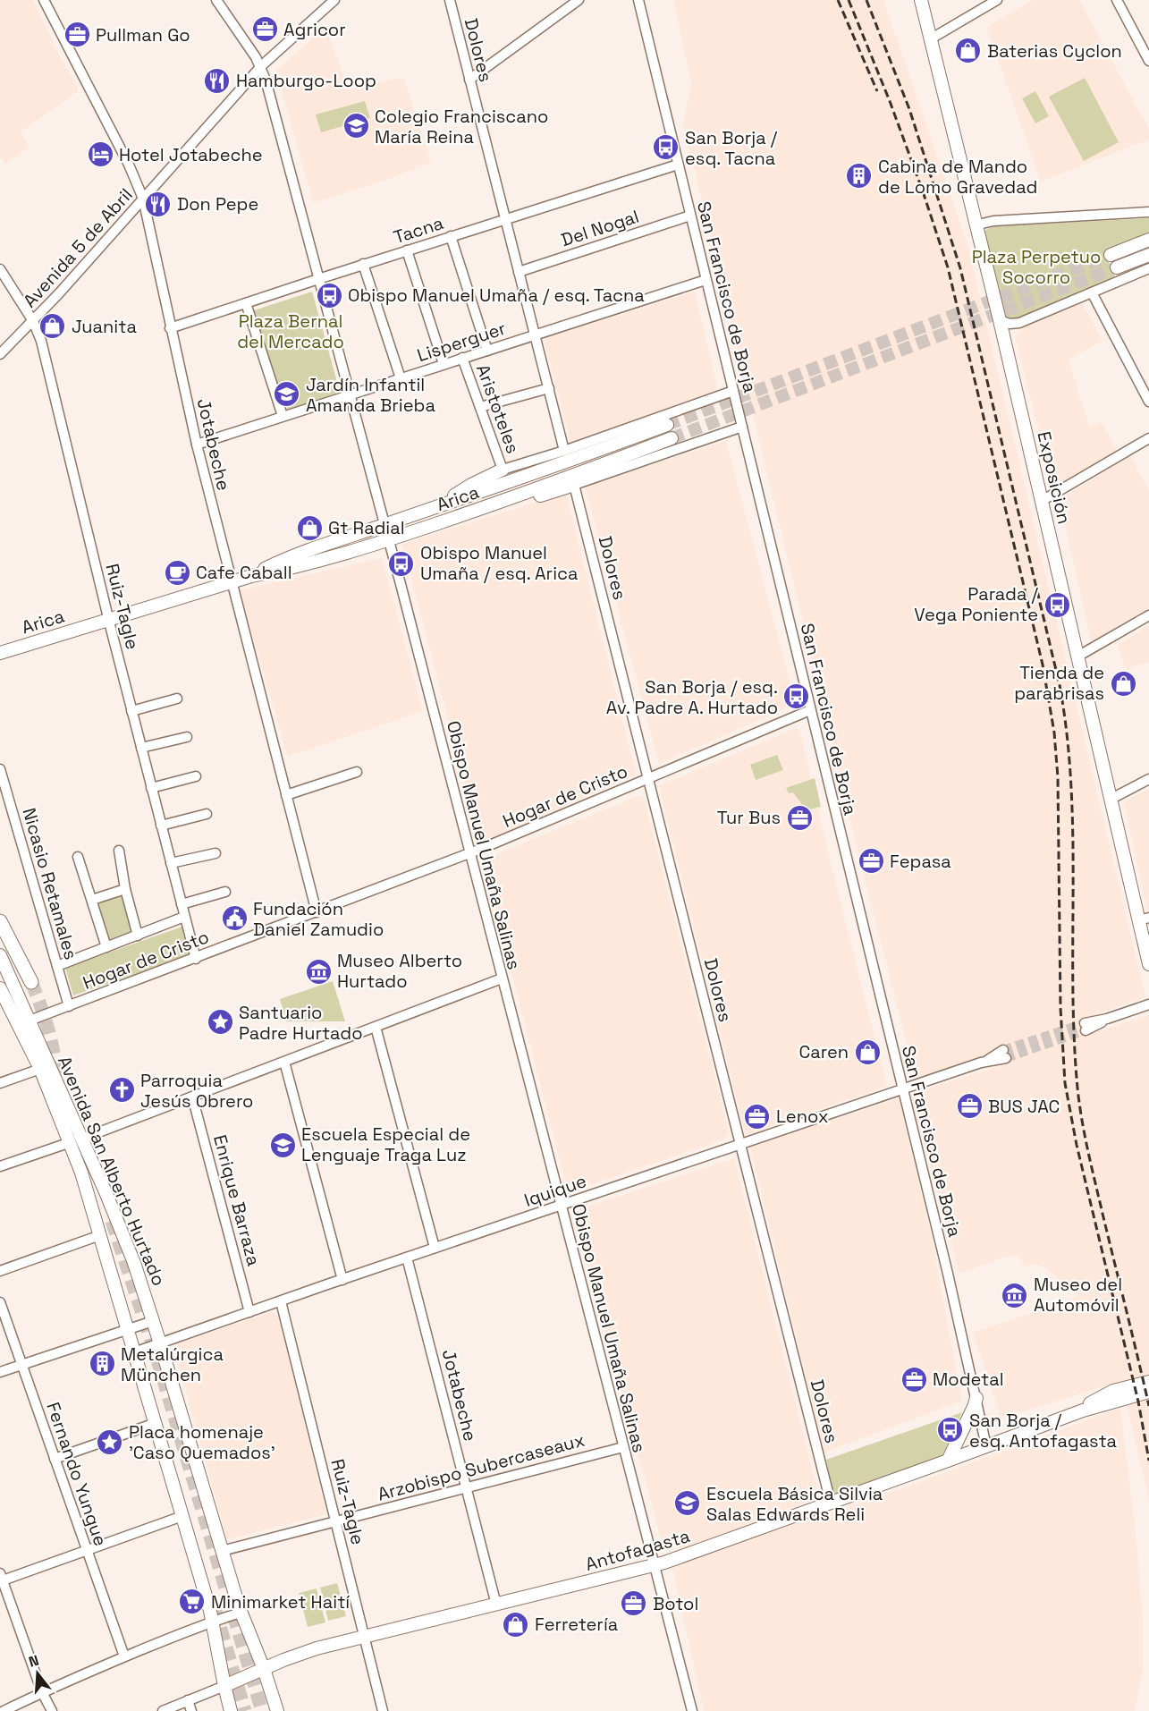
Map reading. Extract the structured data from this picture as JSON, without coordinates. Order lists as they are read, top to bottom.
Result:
{
  "streets": {
    "main road": [
      "Exposición",
      "Arica",
      "Avenida San Alberto Hurtado",
      "Antofagasta"
    ],
    "street": [
      "Dolores",
      "Del Nogal",
      "Tacna",
      "Avenida 5 de Abril",
      "San Francisco de Borja",
      "Lisperguer",
      "Aristoteles",
      "Jotabeche",
      "Ruiz-Tagle",
      "Hogar de Cristo",
      "Obispo Manuel Umaña Salinas",
      "Nicasio Retamales",
      "Iquique",
      "Enrique Barraza",
      "Arzobispo Subercaseaux",
      "Fernando Yungue"
    ]
  },
  "crossings": [
    ["Dolores", "Del Nogal"],
    ["Dolores", "Tacna"],
    ["Dolores", "Lisperguer"],
    ["Dolores", "Hogar de Cristo"],
    ["Dolores", "Iquique"],
    ["Dolores", "Antofagasta"],
    ["Del Nogal", "San Francisco de Borja"],
    ["Tacna", "San Francisco de Borja"],
    ["Tacna", "Jotabeche"],
    ["Tacna", "Obispo Manuel Umaña Salinas"],
    ["Avenida 5 de Abril", "Jotabeche"],
    ["Avenida 5 de Abril", "Ruiz-Tagle"],
    ["Avenida 5 de Abril", "Obispo Manuel Umaña Salinas"],
    ["San Francisco de Borja", "Lisperguer"],
    ["San Francisco de Borja", "Hogar de Cristo"],
    ["San Francisco de Borja", "Iquique"],
    ["San Francisco de Borja", "Antofagasta"],
    ["Lisperguer", "Aristoteles"],
    ["Lisperguer", "Jotabeche"],
    ["Lisperguer", "Obispo Manuel Umaña Salinas"],
    ["Jotabeche", "Arica"],
    ["Jotabeche", "Hogar de Cristo"],
    ["Jotabeche", "Iquique"],
    ["Jotabeche", "Arzobispo Subercaseaux"],
    ["Jotabeche", "Antofagasta"],
    ["Arica", "Ruiz-Tagle"],
    ["Arica", "Obispo Manuel Umaña Salinas"],
    ["Ruiz-Tagle", "Hogar de Cristo"],
    ["Ruiz-Tagle", "Iquique"],
    ["Ruiz-Tagle", "Arzobispo Subercaseaux"],
    ["Ruiz-Tagle", "Antofagasta"],
    ["Hogar de Cristo", "Obispo Manuel Umaña Salinas"],
    ["Hogar de Cristo", "Nicasio Retamales"],
    ["Hogar de Cristo", "Avenida San Alberto Hurtado"],
    ["Obispo Manuel Umaña Salinas", "Iquique"],
    ["Obispo Manuel Umaña Salinas", "Arzobispo Subercaseaux"],
    ["Obispo Manuel Umaña Salinas", "Antofagasta"],
    ["Avenida San Alberto Hurtado", "Iquique"],
    ["Avenida San Alberto Hurtado", "Arzobispo Subercaseaux"],
    ["Avenida San Alberto Hurtado", "Antofagasta"],
    ["Iquique", "Enrique Barraza"]
  ],
  "parks": ["Plaza Perpetuo Socorro", "Plaza Bernal del Mercado"],
  "places": {
    "office": [
      "Agricor",
      "Pullman Go",
      "Tur Bus",
      "Fepasa",
      "BUS JAC",
      "Lenox",
      "Modetal",
      "Botol"
    ],
    "shop": [
      "Baterias Cyclon",
      "Juanita",
      "Gt Radial",
      "Tienda de parabrisas",
      "Caren",
      "Ferretería"
    ],
    "restaurant": ["Hamburgo-Loop", "Don Pepe"],
    "school or university": [
      "Colegio Franciscano María Reina",
      "Jardín Infantil Amanda Brieba",
      "Escuela Especial de Lenguaje Traga Luz",
      "Escuela Básica Silvia Salas Edwards Reli"
    ],
    "bus stop": [
      "San Borja / esq. Tacna",
      "Obispo Manuel Umaña / esq. Tacna",
      "Obispo Manuel Umaña / esq. Arica",
      "Parada / Vega Poniente",
      "San Borja / esq. Av. Padre A. Hurtado",
      "San Borja / esq. Antofagasta"
    ],
    "hotel": ["Hotel Jotabeche"],
    "building": ["Cabina de Mando de Lomo Gravedad", "Metalúrgica München"],
    "cafe": ["Cafe Caball"],
    "public building": ["Fundación Daniel Zamudio"],
    "museum": ["Museo Alberto Hurtado", "Museo del Automóvil"],
    "place": ["Santuario Padre Hurtado", "Placa homenaje 'Caso Quemados'"],
    "church": ["Parroquia Jesús Obrero"],
    "supermarket": ["Minimarket Haití"]
  },
  "north": "top"
}
